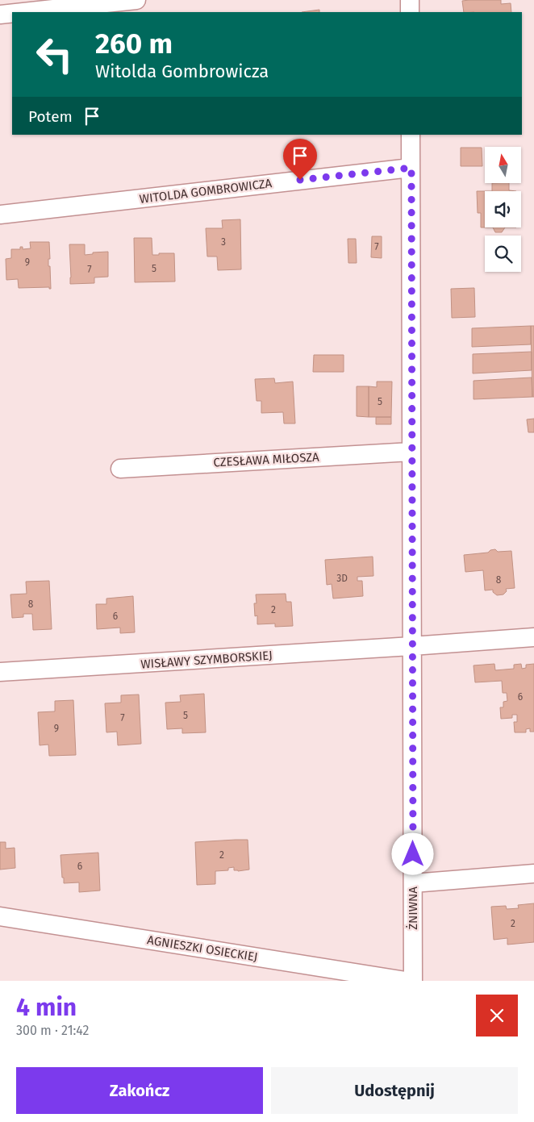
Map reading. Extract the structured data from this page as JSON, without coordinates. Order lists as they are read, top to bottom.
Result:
{
  "streets": {
    "street": [
      "WITOLDA GOMBROWICZA",
      "CZESŁAWA MIŁOSZA",
      "WISŁAWY SZYMBORSKIEJ",
      "ŻNIWNA",
      "AGNIESZKI OSIECKIEJ"
    ]
  },
  "crossings": [
    ["WITOLDA GOMBROWICZA", "ŻNIWNA"],
    ["CZESŁAWA MIŁOSZA", "ŻNIWNA"],
    ["WISŁAWY SZYMBORSKIEJ", "ŻNIWNA"]
  ],
  "house_numbers": [
    "3",
    "7",
    "9",
    "5",
    "7",
    "5",
    "3D",
    "8",
    "8",
    "2",
    "6",
    "6",
    "5",
    "7",
    "9",
    "2",
    "6",
    "2"
  ],
  "north": "top",
  "page": {
    "turn": ["260 m", "Witolda Gombrowicza"],
    "then": "Potem",
    "heading": ["4 min", "300 m · 21:42"],
    "buttons": ["Zakończ", "Udostępnij"]
  }
}
